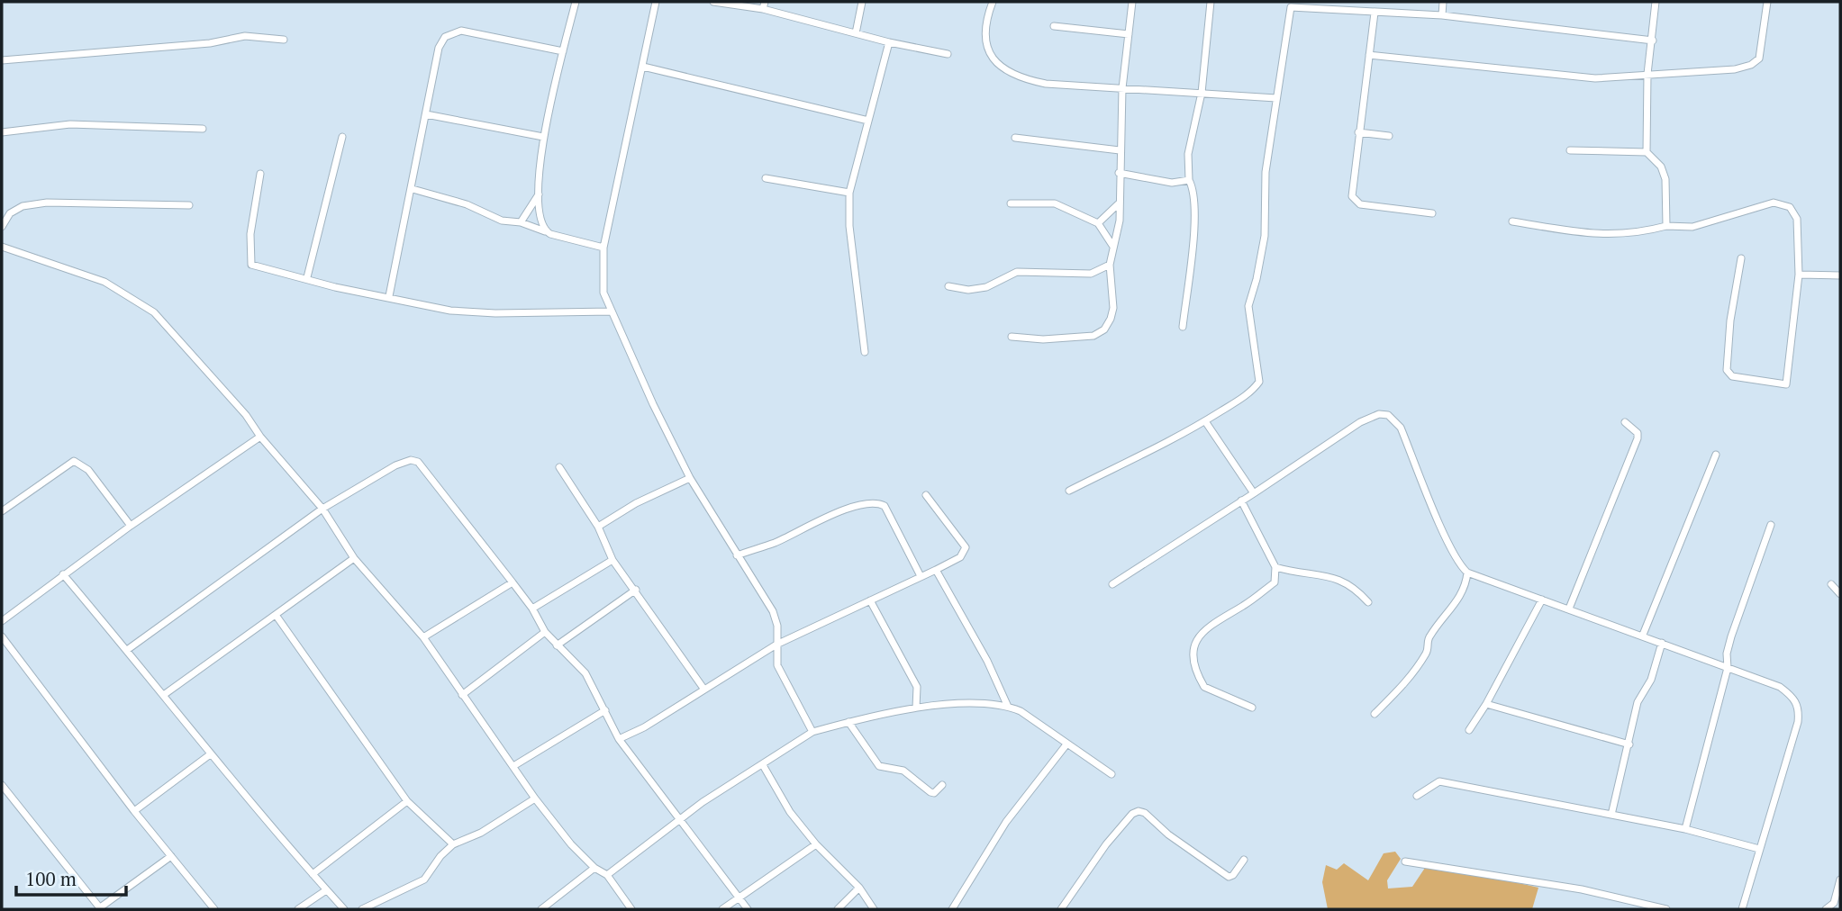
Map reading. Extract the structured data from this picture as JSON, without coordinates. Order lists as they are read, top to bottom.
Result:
{
  "scale_bar": "100 m"
}
